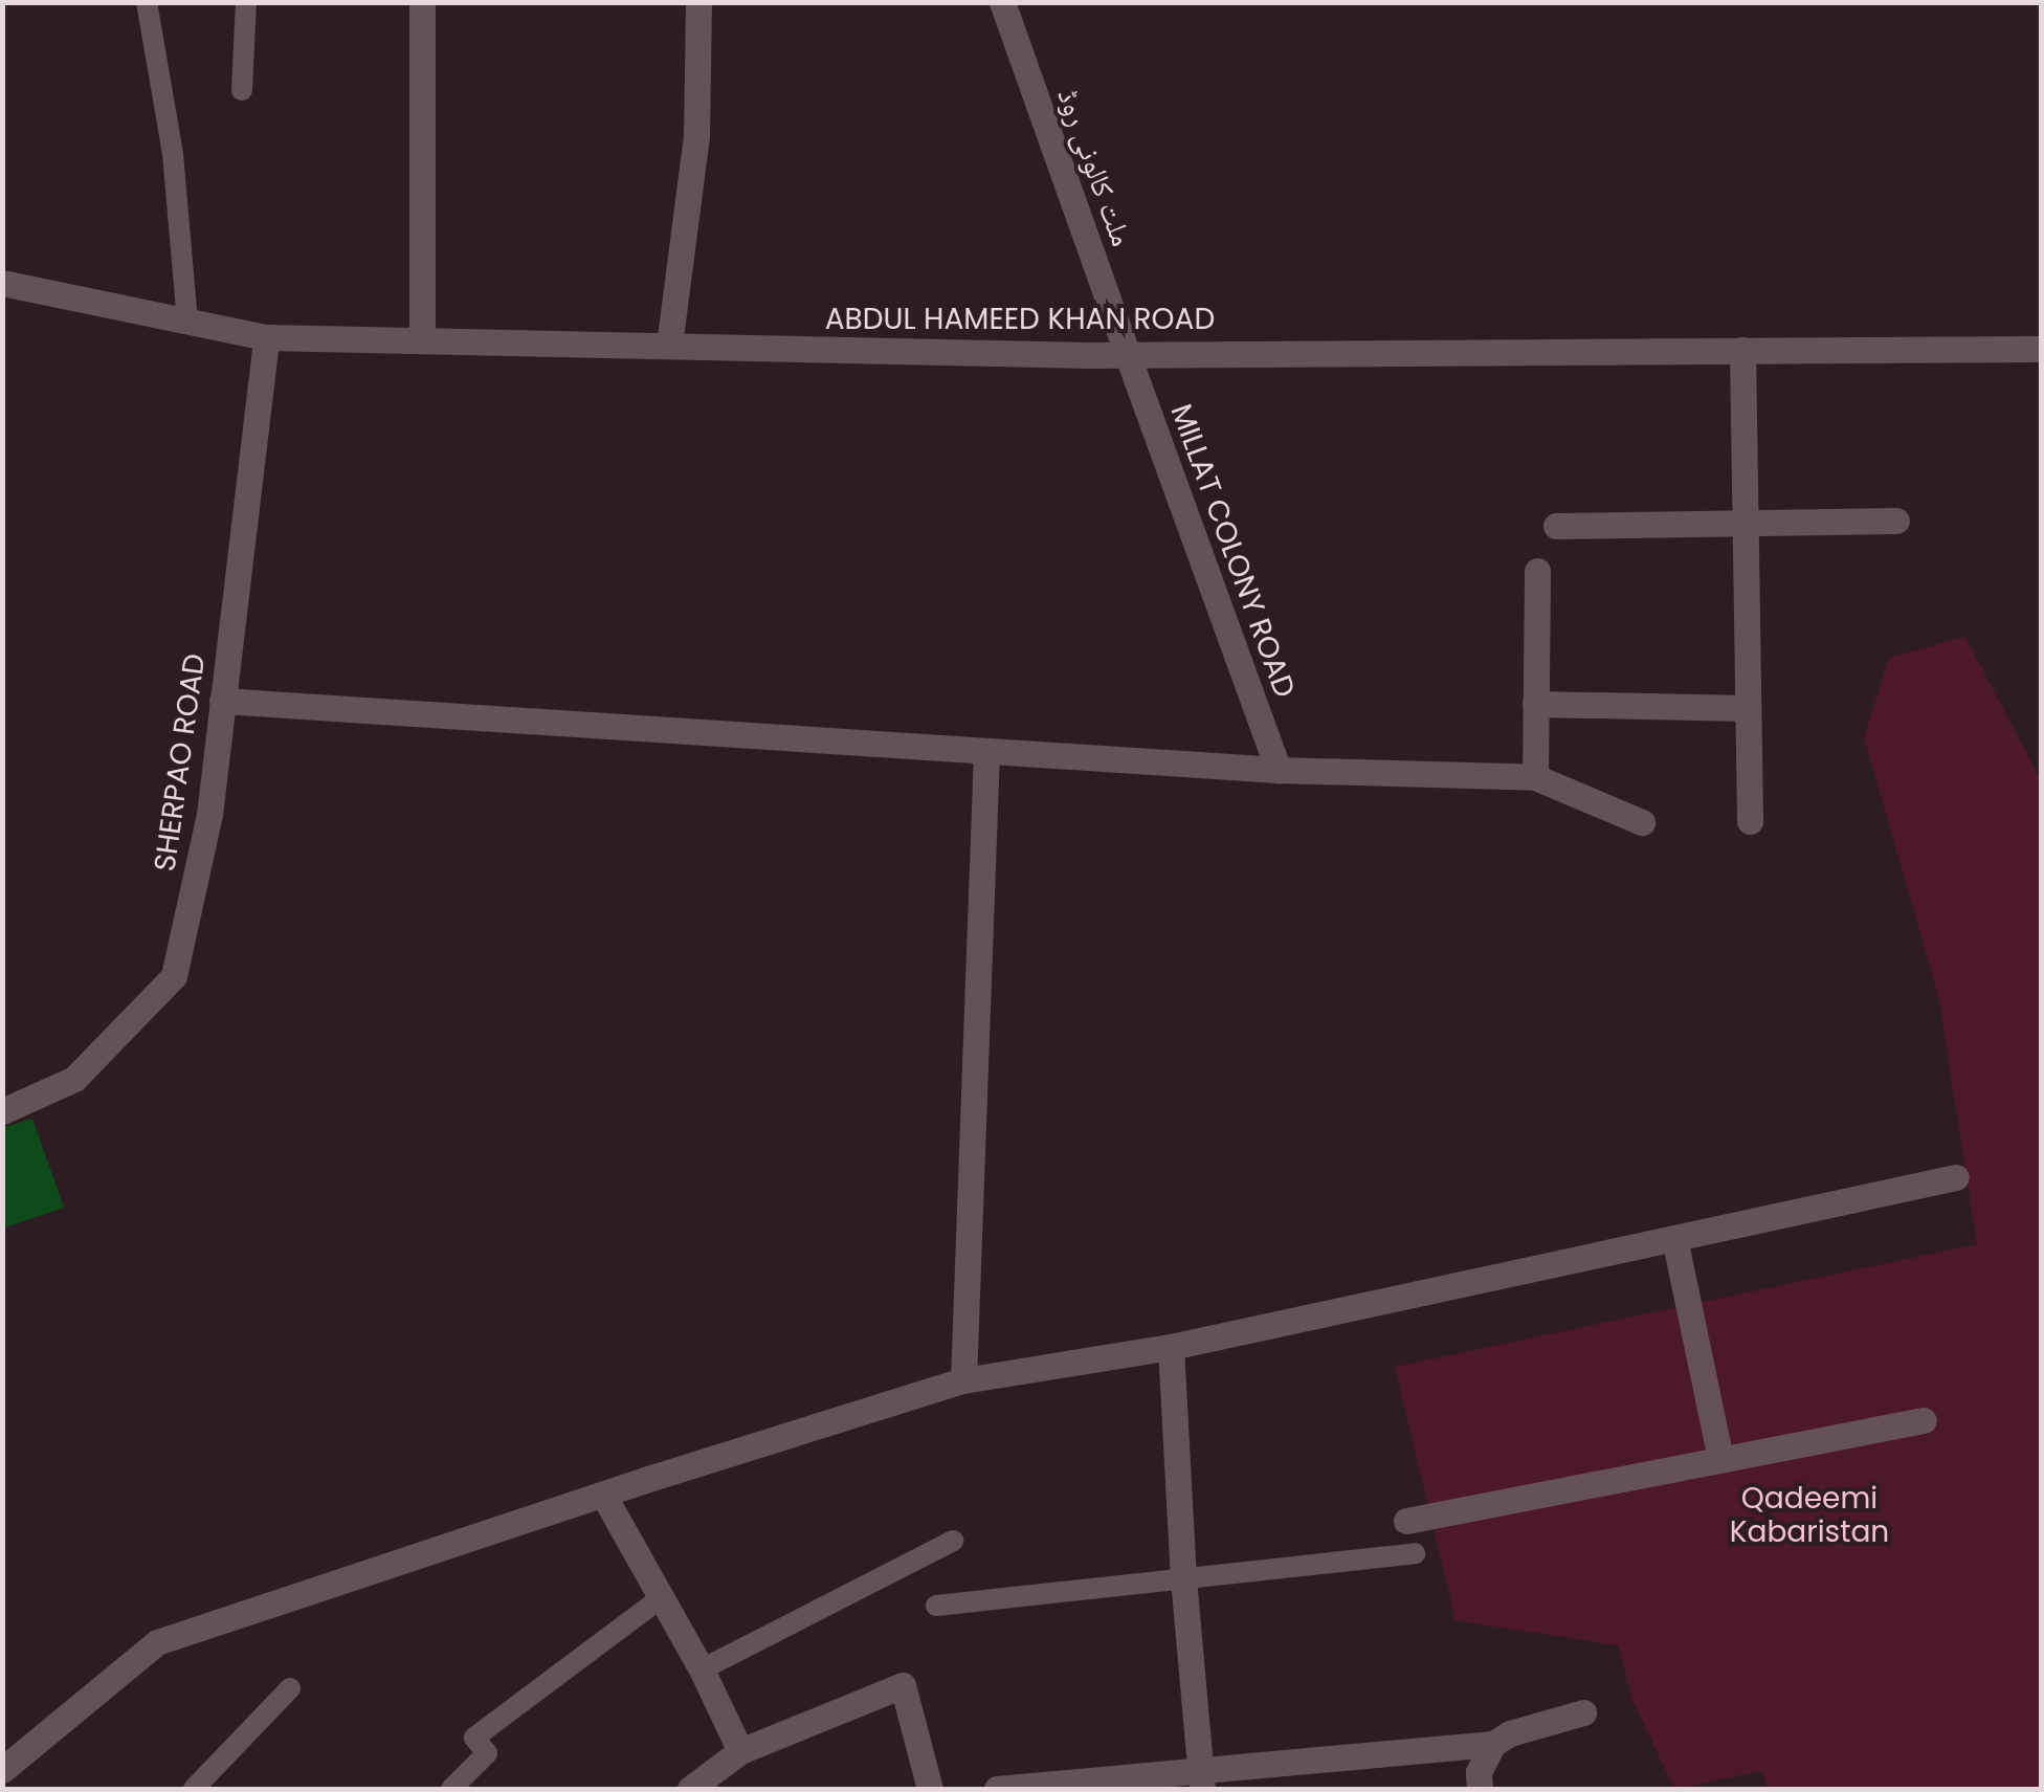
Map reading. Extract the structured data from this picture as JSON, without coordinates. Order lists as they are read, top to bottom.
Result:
{
  "streets": {
    "street": [
      "ملت کالونی روڈ",
      "ABDUL HAMEED KHAN ROAD",
      "MILLAT COLONY ROAD",
      "SHERPAO ROAD"
    ]
  },
  "crossings": [
    ["ملت کالونی روڈ", "ABDUL HAMEED KHAN ROAD"],
    ["ملت کالونی روڈ", "MILLAT COLONY ROAD"],
    ["ABDUL HAMEED KHAN ROAD", "MILLAT COLONY ROAD"],
    ["ABDUL HAMEED KHAN ROAD", "SHERPAO ROAD"]
  ],
  "parks": ["Qadeemi Kabaristan"]
}
